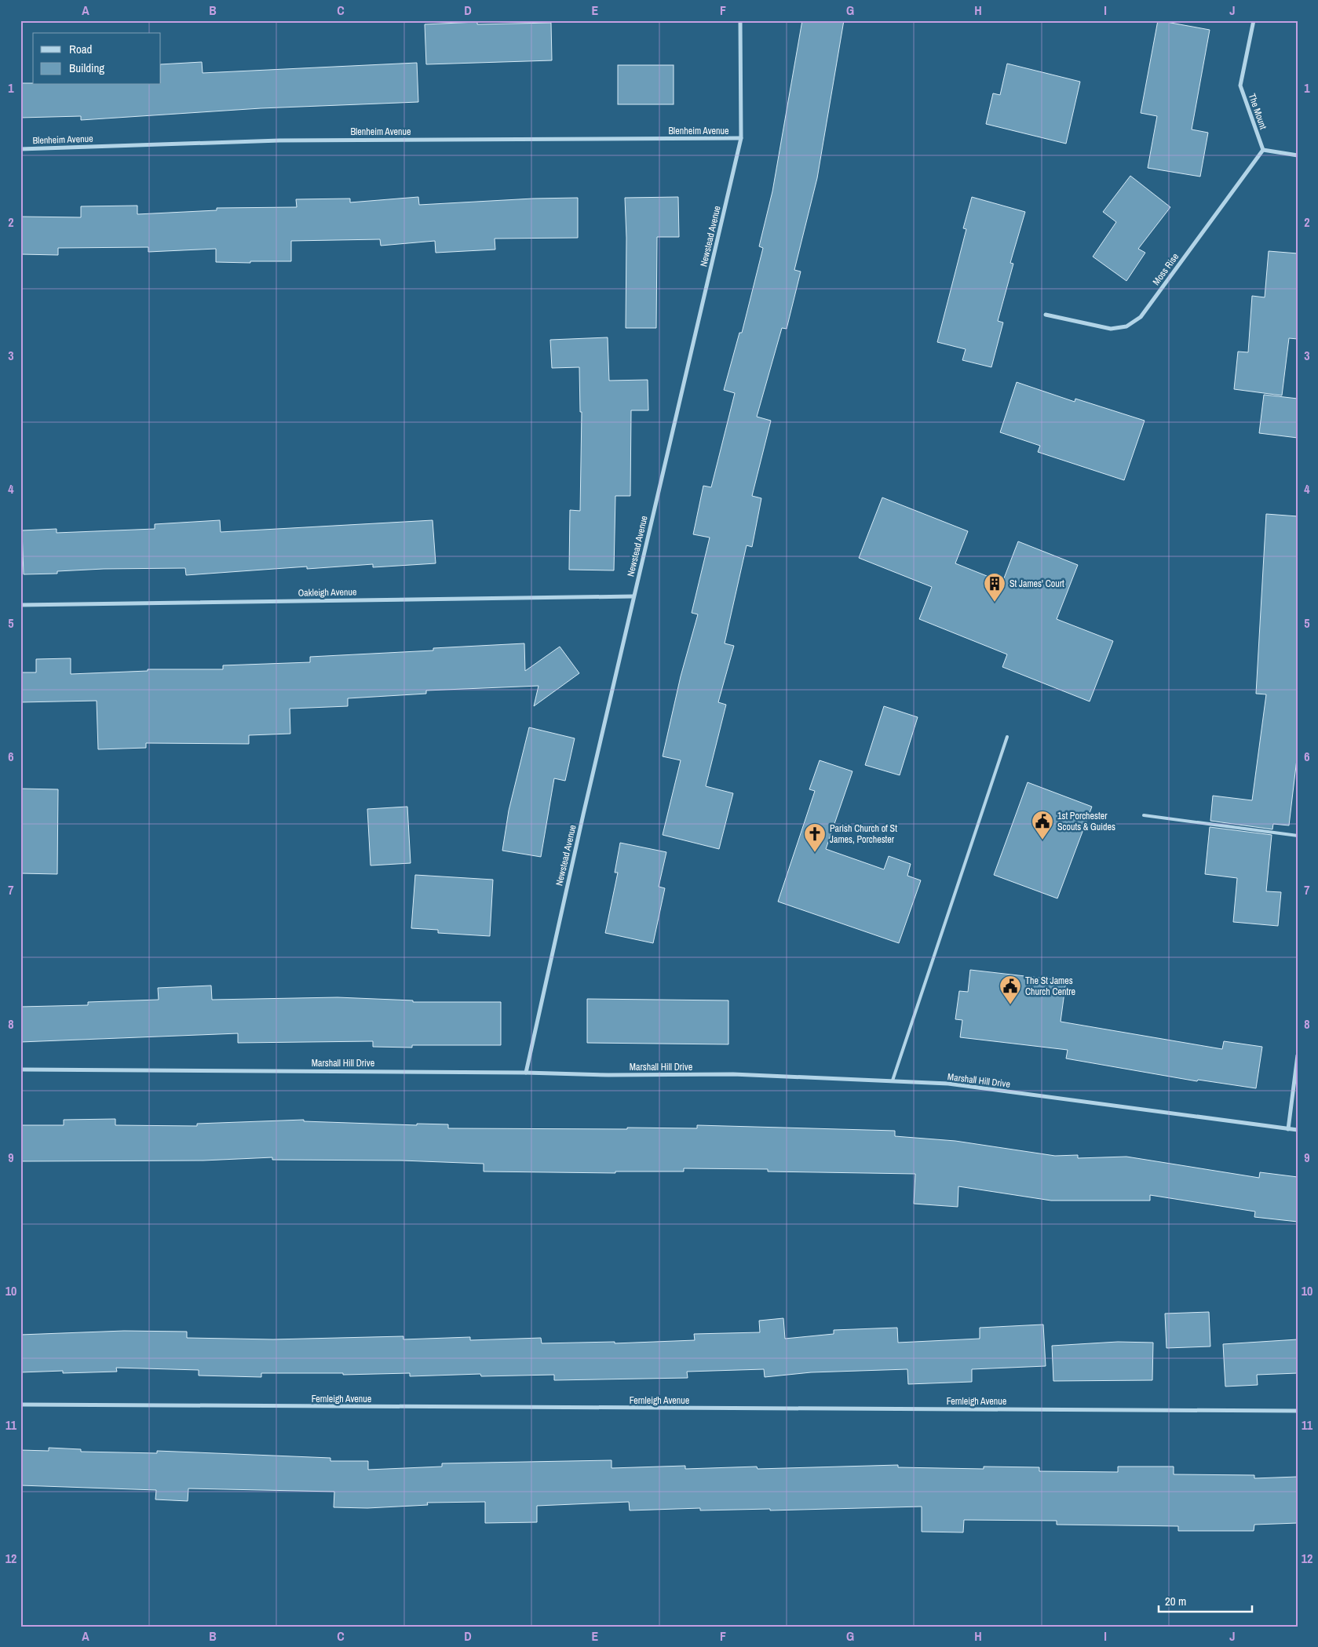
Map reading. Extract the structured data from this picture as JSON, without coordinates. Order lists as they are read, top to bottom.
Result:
{
  "streets": {
    "street": [
      "The Mount",
      "Blenheim Avenue",
      "Newstead Avenue",
      "Moss Rise",
      "Oakleigh Avenue",
      "Marshall Hill Drive",
      "Fernleigh Avenue"
    ]
  },
  "crossings": [
    ["The Mount", "Moss Rise"],
    ["Blenheim Avenue", "Newstead Avenue"],
    ["Newstead Avenue", "Oakleigh Avenue"],
    ["Newstead Avenue", "Marshall Hill Drive"]
  ],
  "places": {
    "building": ["St James' Court"],
    "public building": ["1st Porchester Scouts & Guides", "The St James Church Centre"],
    "church": ["Parish Church of St James, Porchester"]
  },
  "legend": ["Road", "Building"],
  "scale_bar": "20 m",
  "grid": {
    "columns": [
      "A",
      "B",
      "C",
      "D",
      "E",
      "F",
      "G",
      "H",
      "I",
      "J"
    ],
    "rows": [
      "1",
      "2",
      "3",
      "4",
      "5",
      "6",
      "7",
      "8",
      "9",
      "10",
      "11",
      "12"
    ]
  }
}
